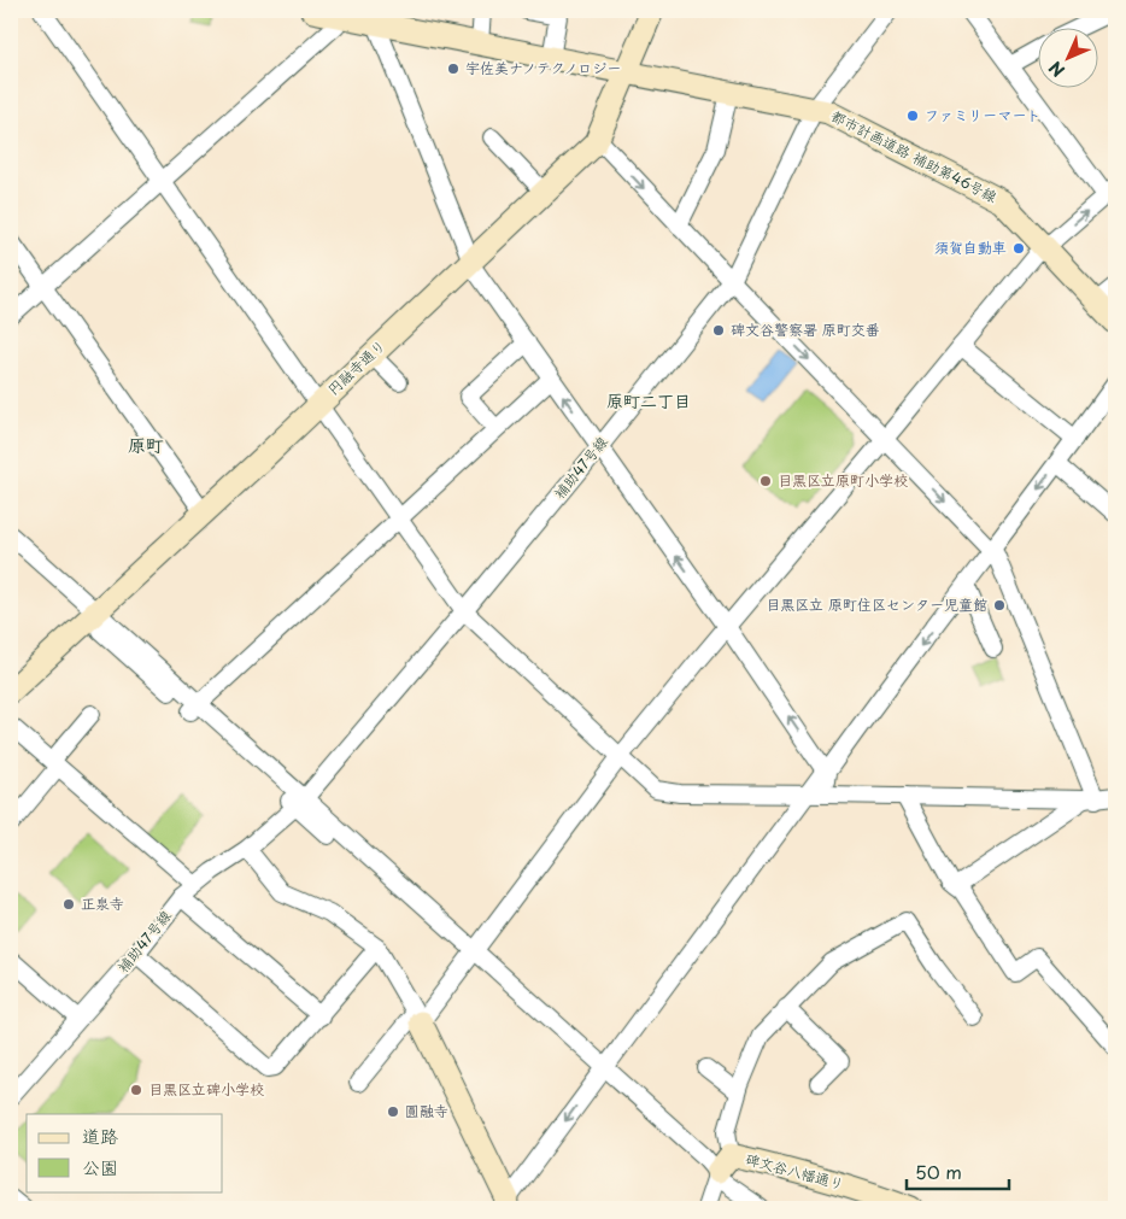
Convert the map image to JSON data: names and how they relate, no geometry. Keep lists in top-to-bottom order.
{
  "streets": {
    "street": [
      "都市計画道路 補助第46号線",
      "円融寺通り",
      "補助47号線",
      "碑文谷八幡通り"
    ]
  },
  "crossings": [
    ["都市計画道路 補助第46号線", "円融寺通り"],
    ["都市計画道路 補助第46号線", "補助47号線"]
  ],
  "districts": ["原町二丁目", "原町"],
  "places": [
    "宇佐美ナノテクノロジー",
    "ファミリーマート",
    "須賀自動車",
    "碑文谷警察署 原町交番",
    "目黒区立原町小学校",
    "目黒区立 原町住区センター児童館",
    "正泉寺",
    "目黒区立碑小学校",
    "圓融寺"
  ],
  "legend": ["道路", "公園"],
  "scale_bar": "50 m",
  "north": "bottom left"
}
